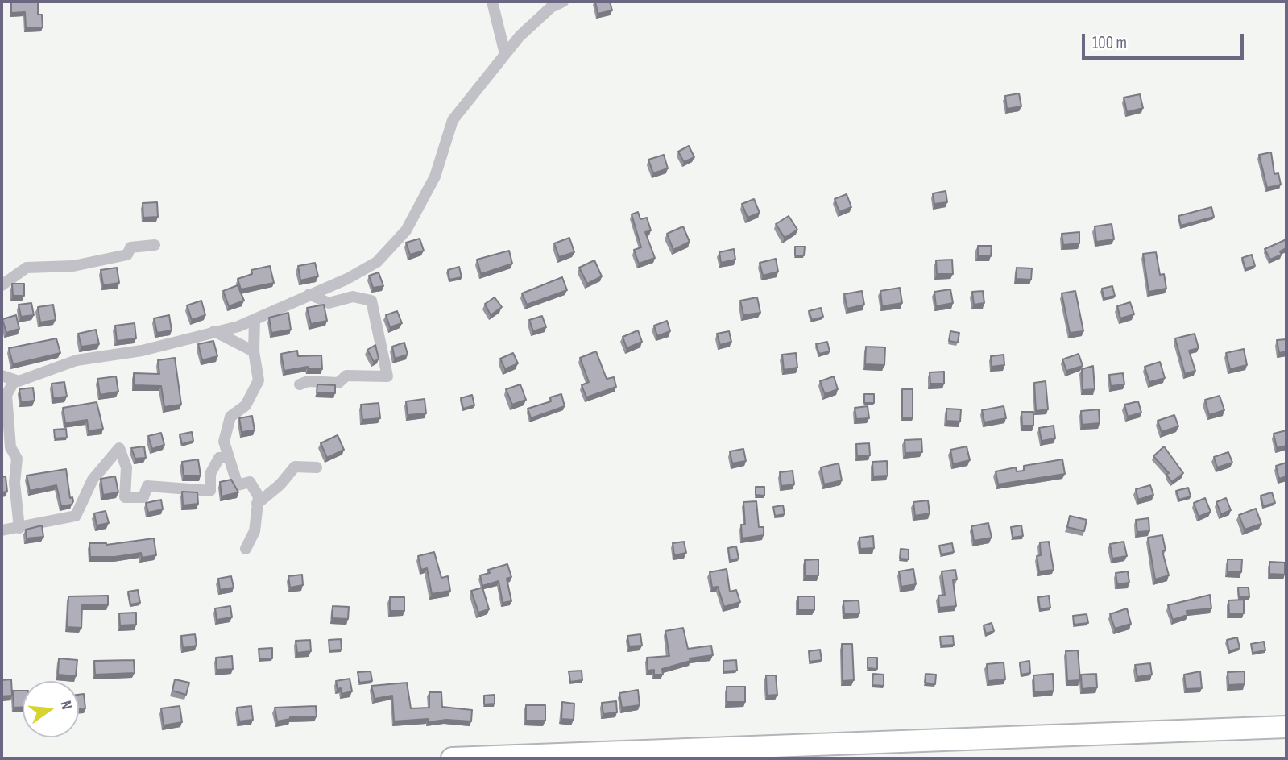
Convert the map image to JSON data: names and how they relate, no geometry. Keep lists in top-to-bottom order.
{
  "scale_bar": "100 m",
  "north": "right"
}
